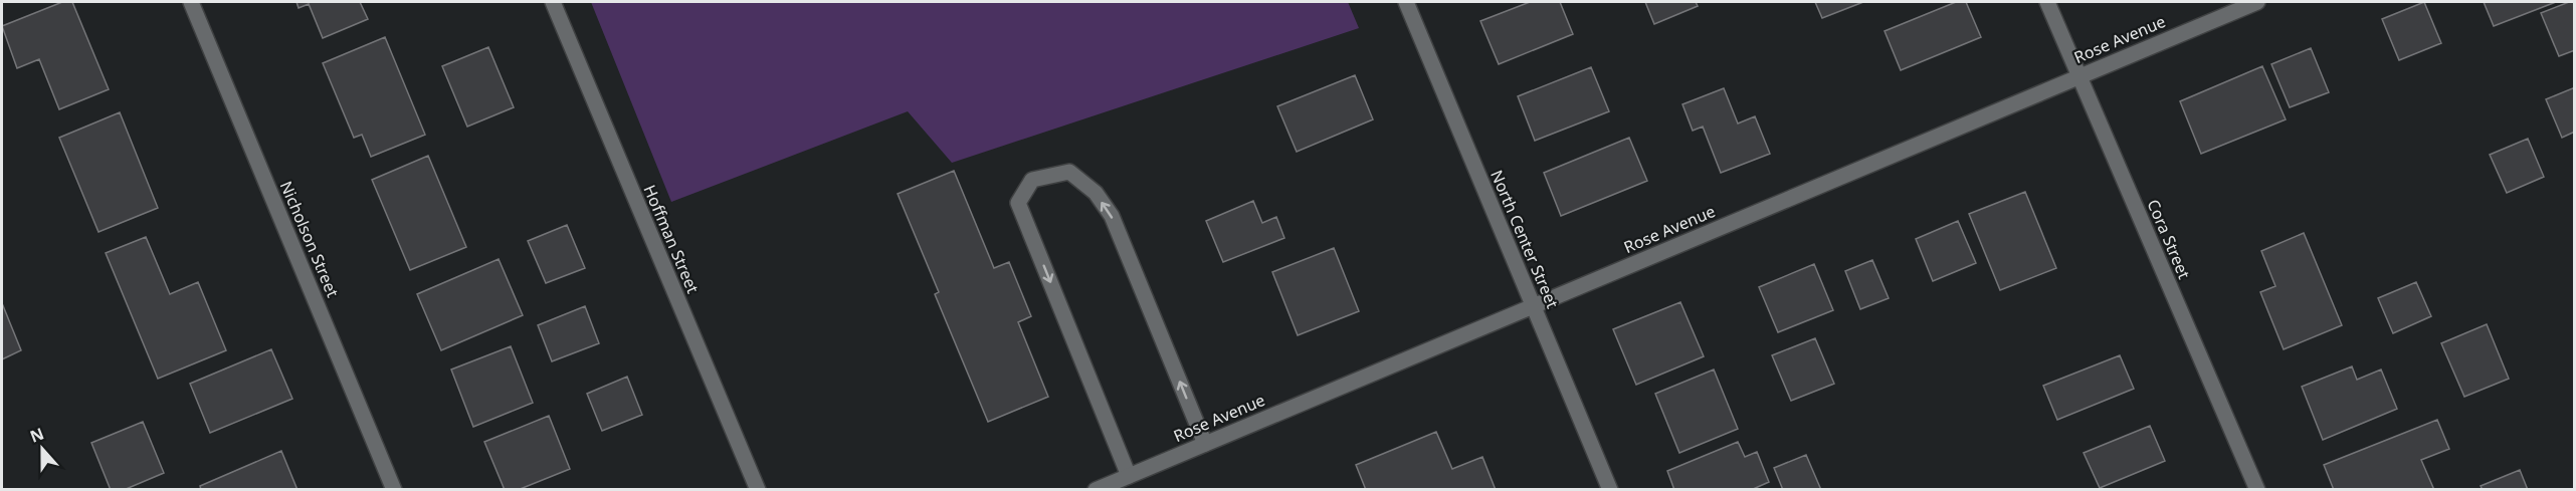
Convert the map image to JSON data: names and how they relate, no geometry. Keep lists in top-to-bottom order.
{
  "streets": {
    "street": [
      "Rose Avenue",
      "Nicholson Street",
      "Hoffman Street",
      "North Center Street",
      "Cora Street"
    ]
  },
  "crossings": [
    ["Rose Avenue", "North Center Street"],
    ["Rose Avenue", "Cora Street"]
  ],
  "north": "top"
}
